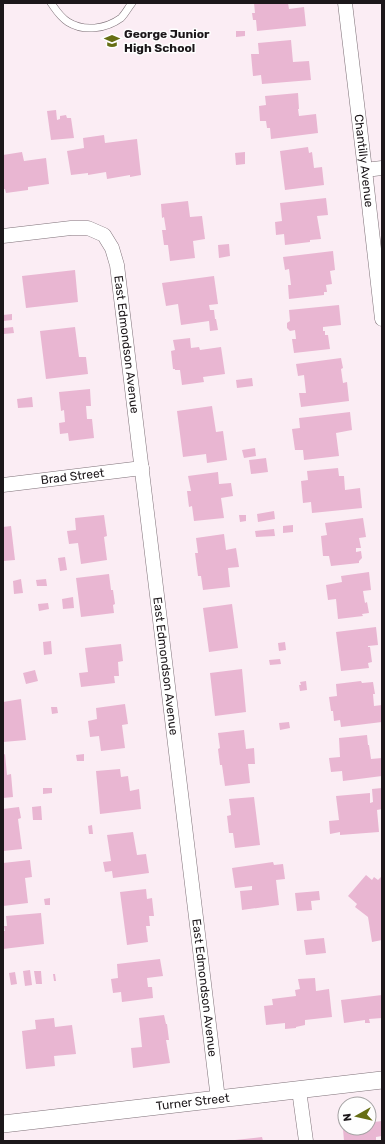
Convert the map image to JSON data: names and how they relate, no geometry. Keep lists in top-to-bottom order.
{
  "streets": {
    "street": [
      "Chantilly Avenue",
      "East Edmondson Avenue",
      "Brad Street",
      "Turner Street"
    ]
  },
  "crossings": [
    ["East Edmondson Avenue", "Brad Street"],
    ["East Edmondson Avenue", "Turner Street"]
  ],
  "places": {
    "school or university": ["George Junior High School"]
  },
  "north": "left"
}
